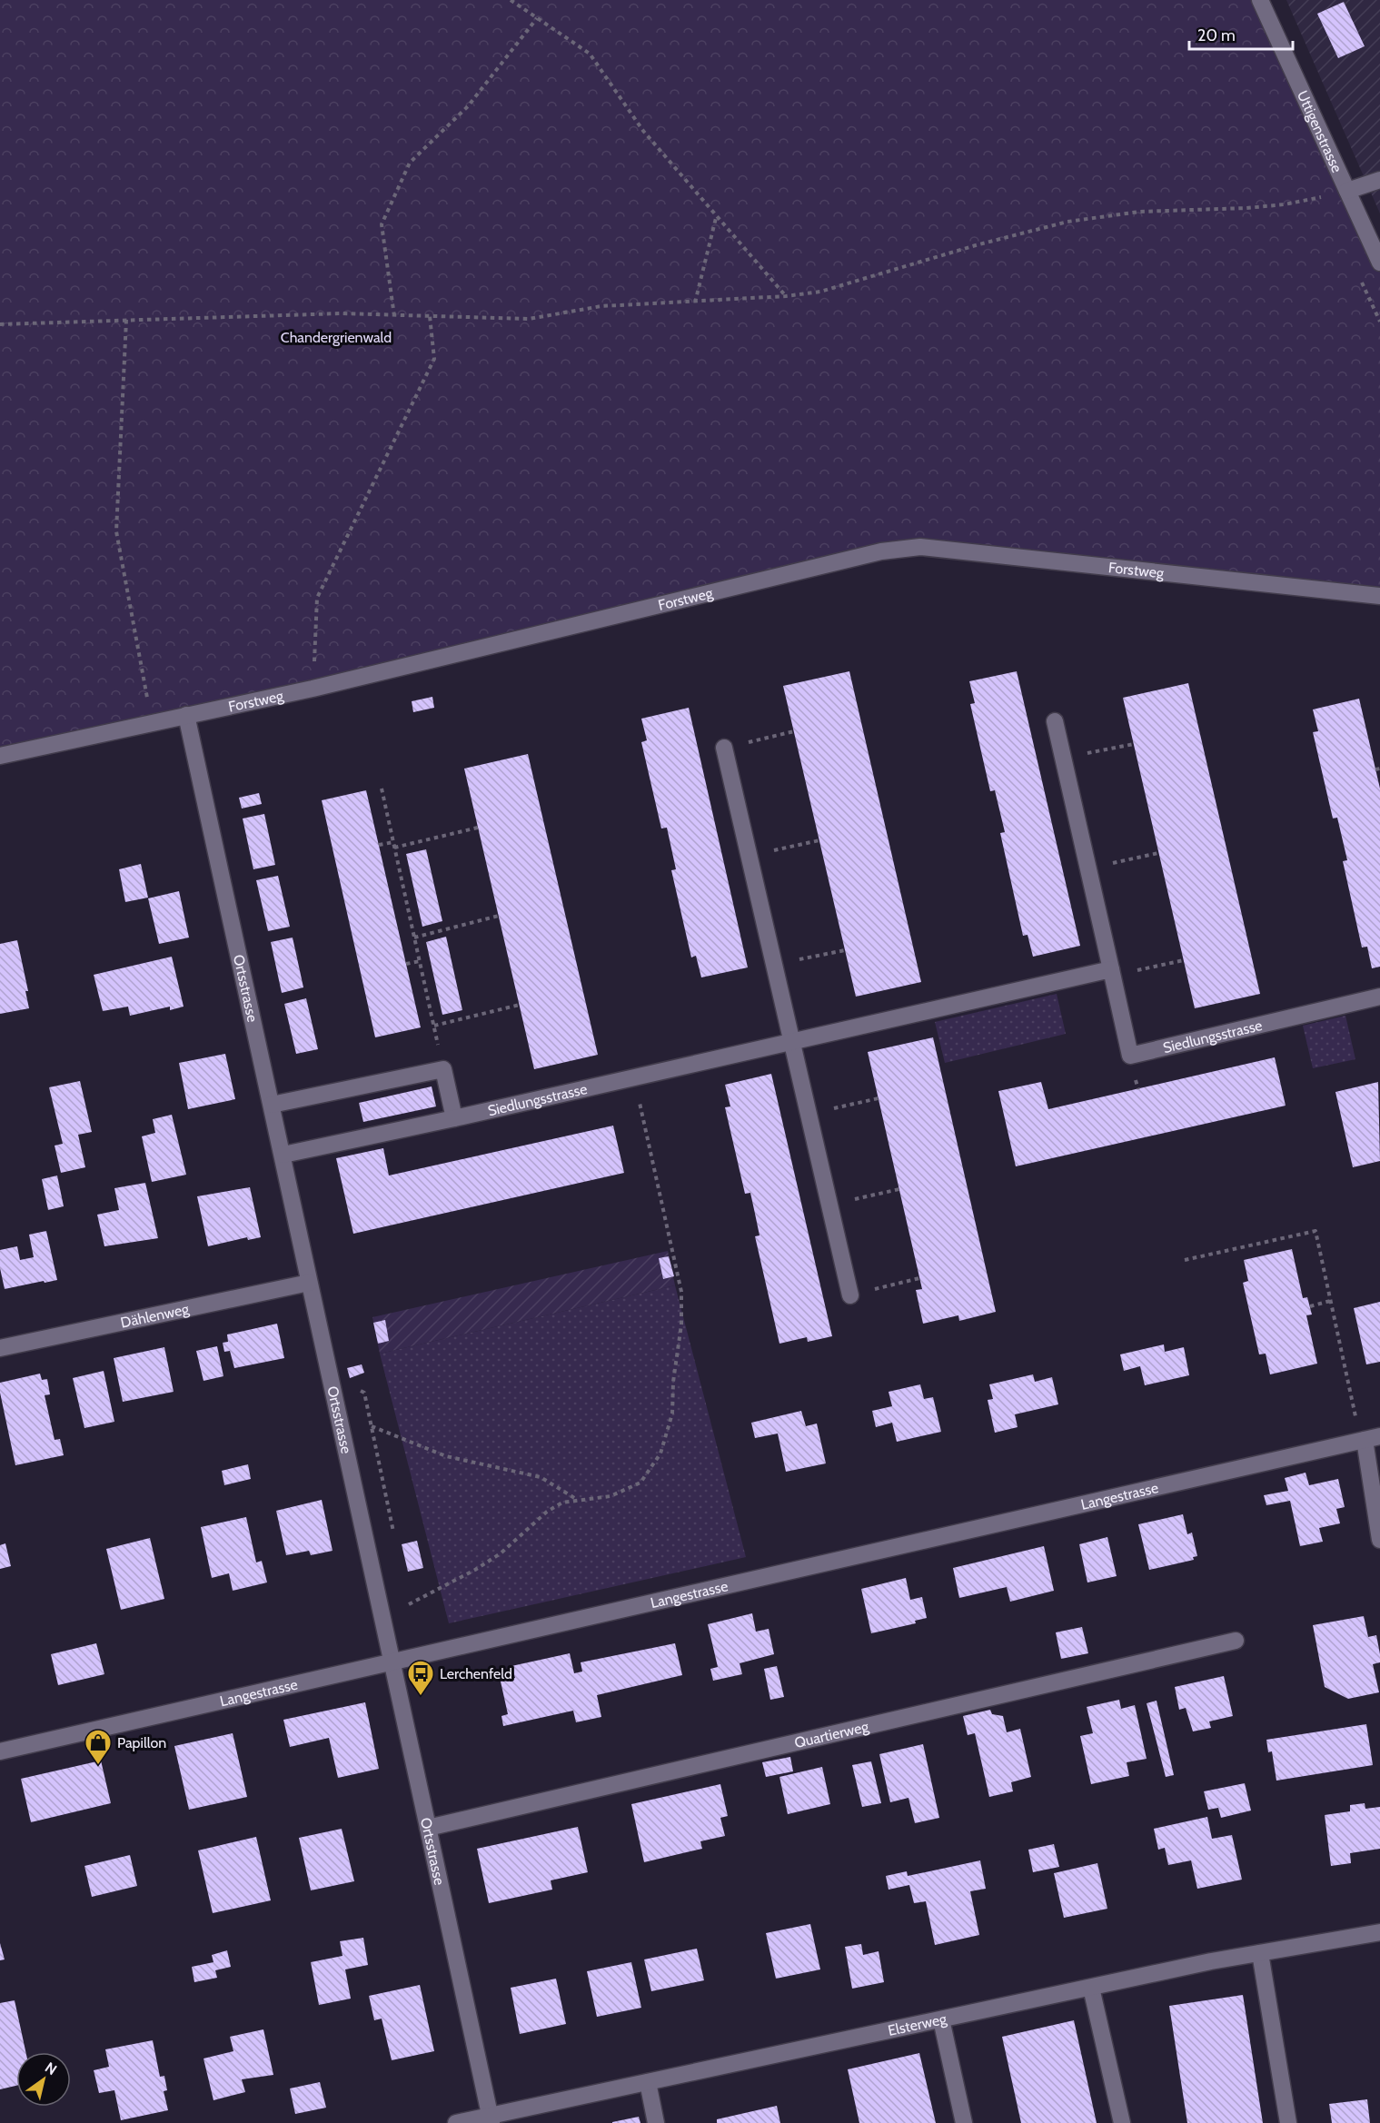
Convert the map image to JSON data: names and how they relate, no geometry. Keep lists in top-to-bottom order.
{
  "streets": {
    "street": [
      "Uttigenstrasse",
      "Forstweg",
      "Ortsstrasse",
      "Siedlungsstrasse",
      "Dählenweg",
      "Langestrasse",
      "Quartierweg",
      "Elsterweg"
    ]
  },
  "crossings": [
    ["Forstweg", "Ortsstrasse"],
    ["Ortsstrasse", "Siedlungsstrasse"],
    ["Ortsstrasse", "Dählenweg"],
    ["Ortsstrasse", "Langestrasse"],
    ["Ortsstrasse", "Quartierweg"],
    ["Ortsstrasse", "Elsterweg"]
  ],
  "parks": ["Chandergrienwald"],
  "places": {
    "bus stop": ["Lerchenfeld"],
    "shop": ["Papillon"]
  },
  "scale_bar": "20 m",
  "north": "top right"
}
